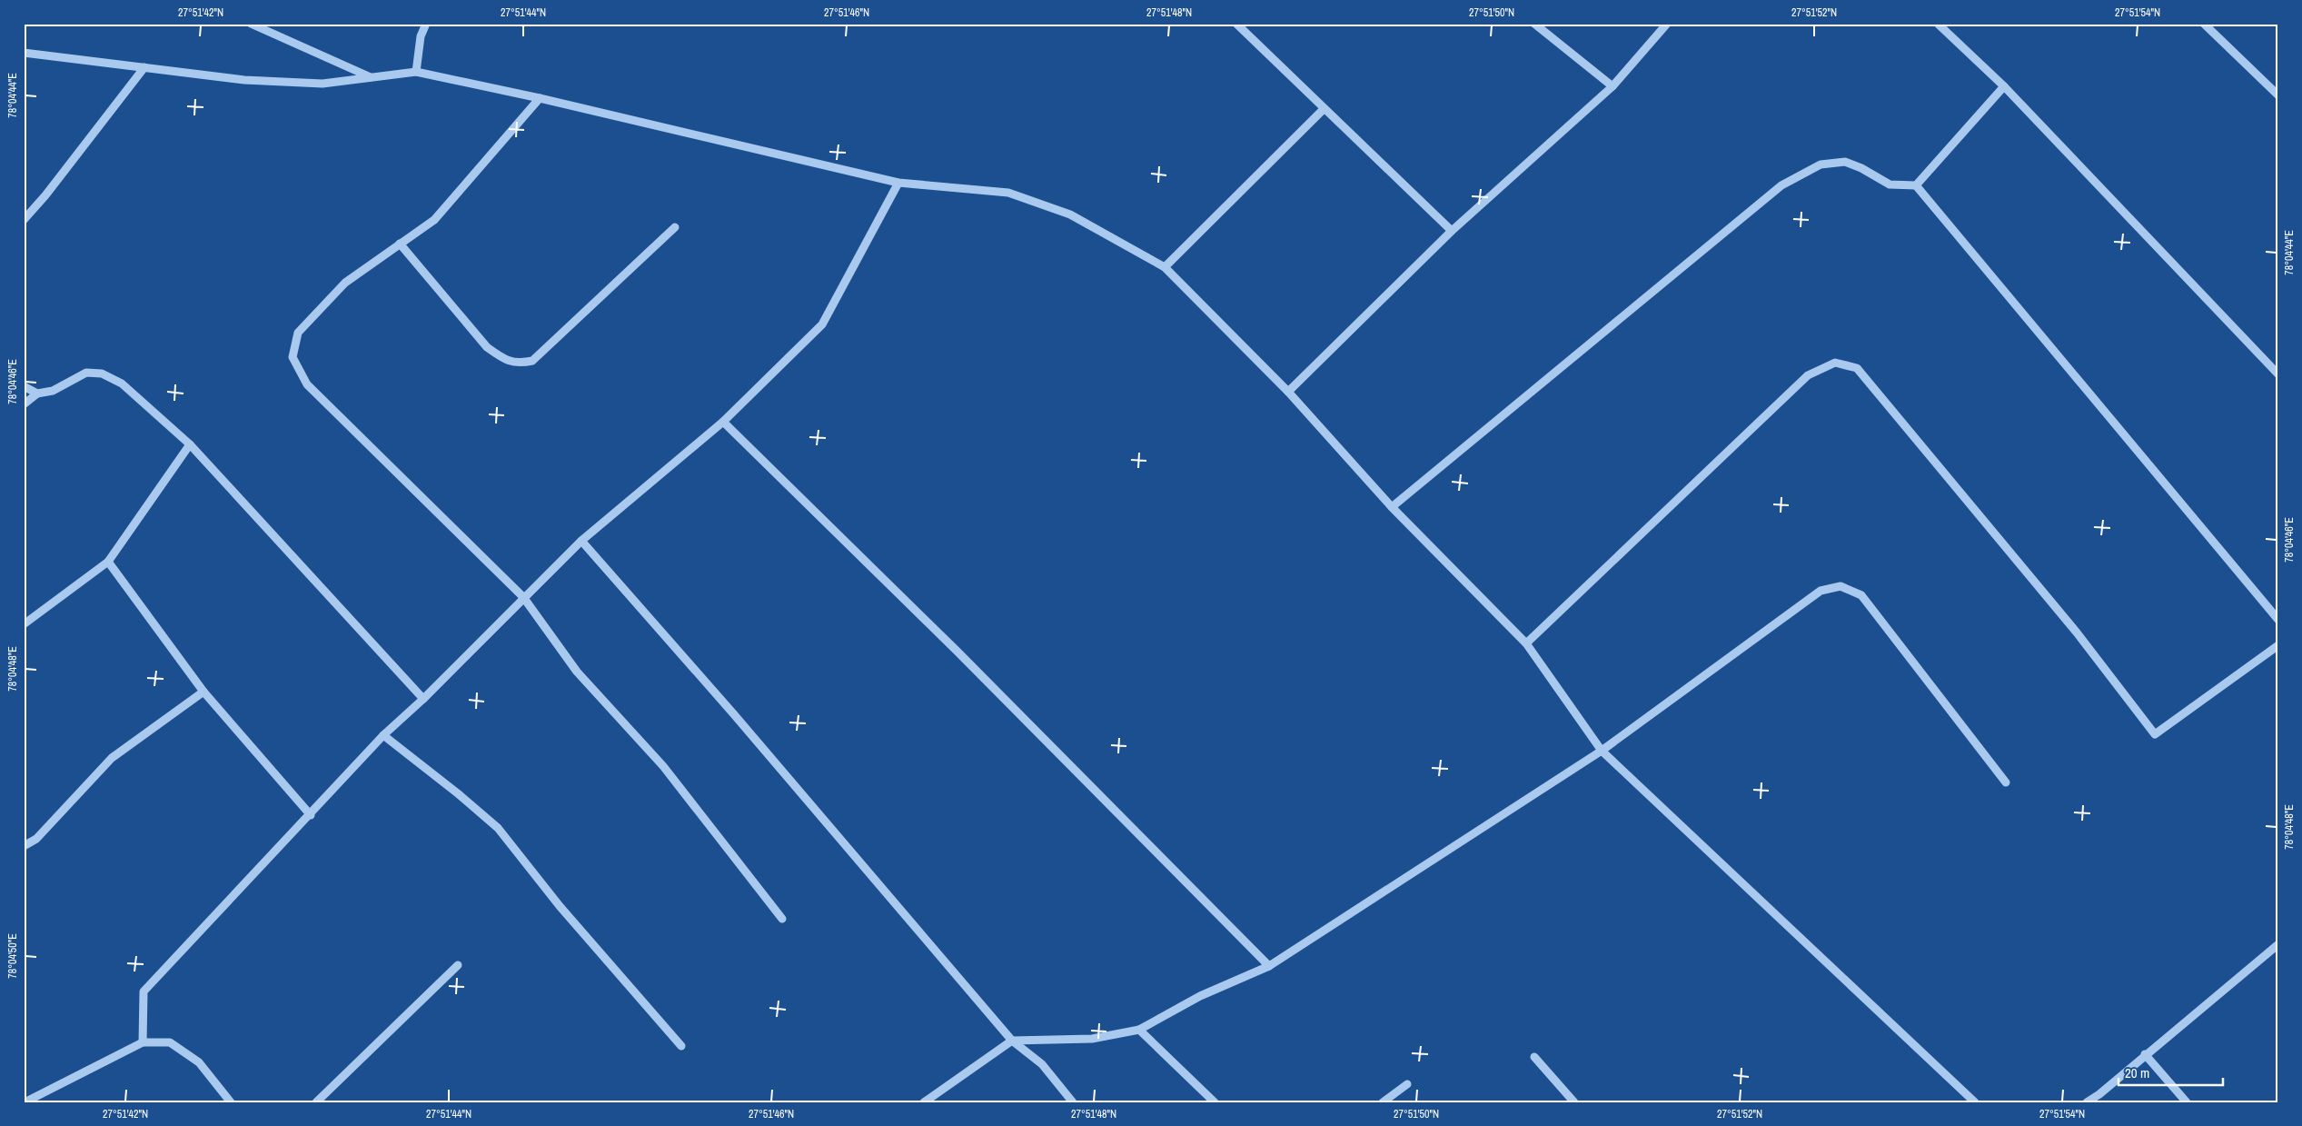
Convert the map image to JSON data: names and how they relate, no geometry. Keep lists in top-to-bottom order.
{
  "scale_bar": "20 m",
  "coordinates": [
    "27°51'42\"N",
    "27°51'44\"N",
    "27°51'46\"N",
    "27°51'48\"N",
    "27°51'50\"N",
    "27°51'52\"N",
    "27°51'54\"N",
    "78°04'44\"E",
    "78°04'46\"E",
    "78°04'48\"E",
    "78°04'50\"E"
  ]
}
